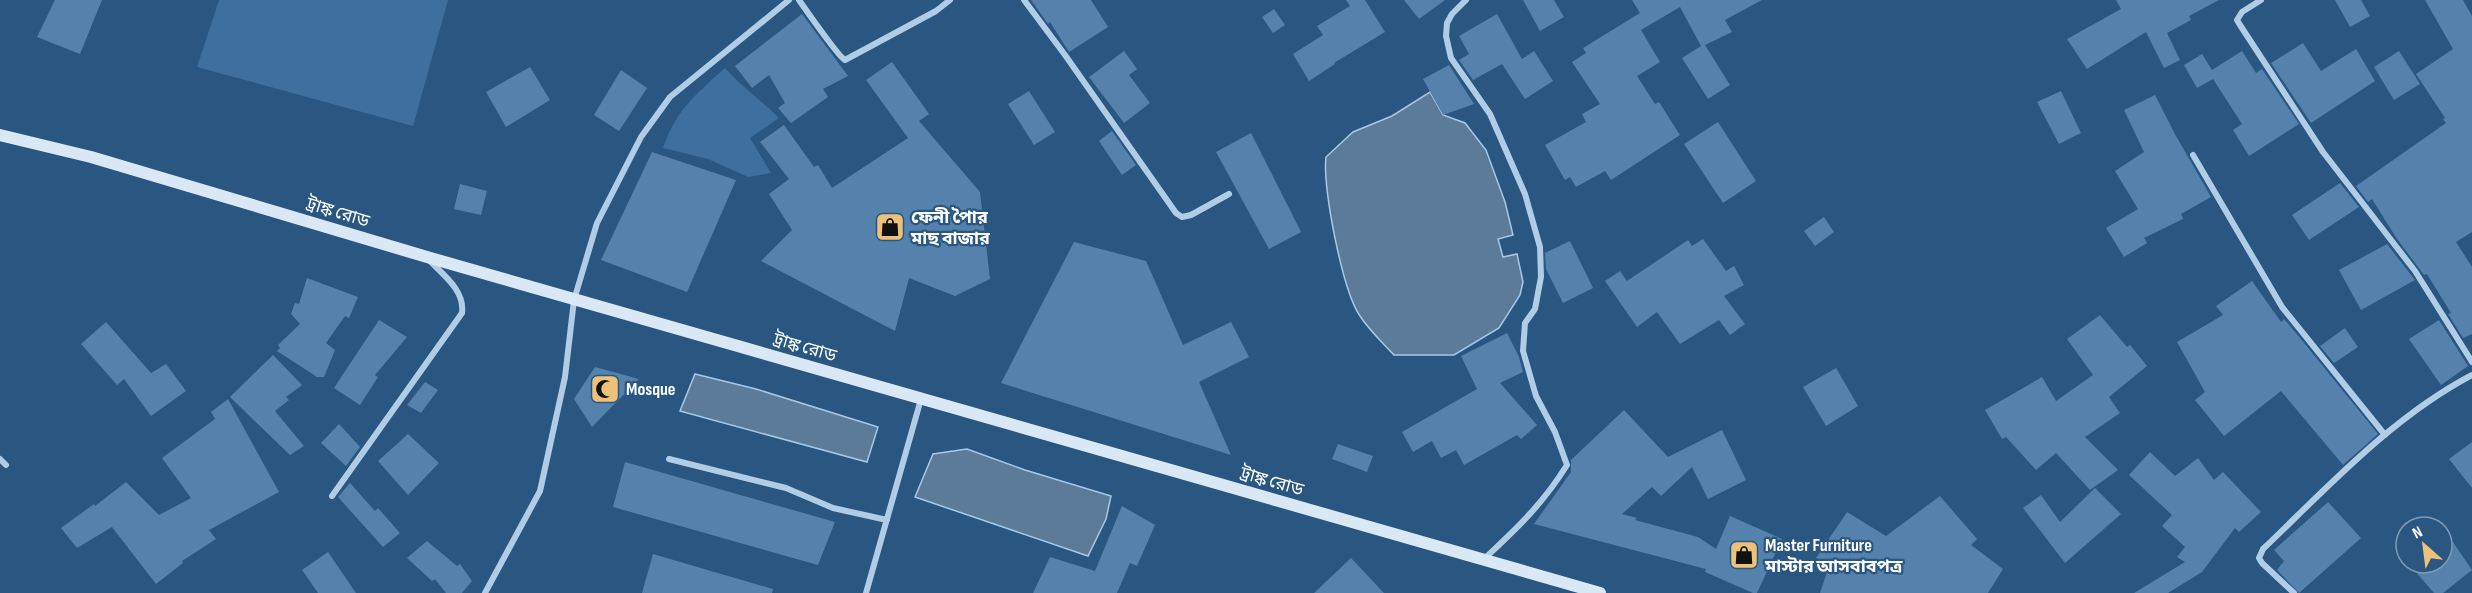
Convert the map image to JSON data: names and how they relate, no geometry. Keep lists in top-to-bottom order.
{
  "streets": {
    "main road": ["ট্রাঙ্ক রোড"]
  },
  "places": {
    "shop": ["ফেনী পৈার মাছ বাজার", "Master Furniture মাস্টার আসবাবপত্র"],
    "mosque": ["Mosque"]
  },
  "north": "top left"
}
